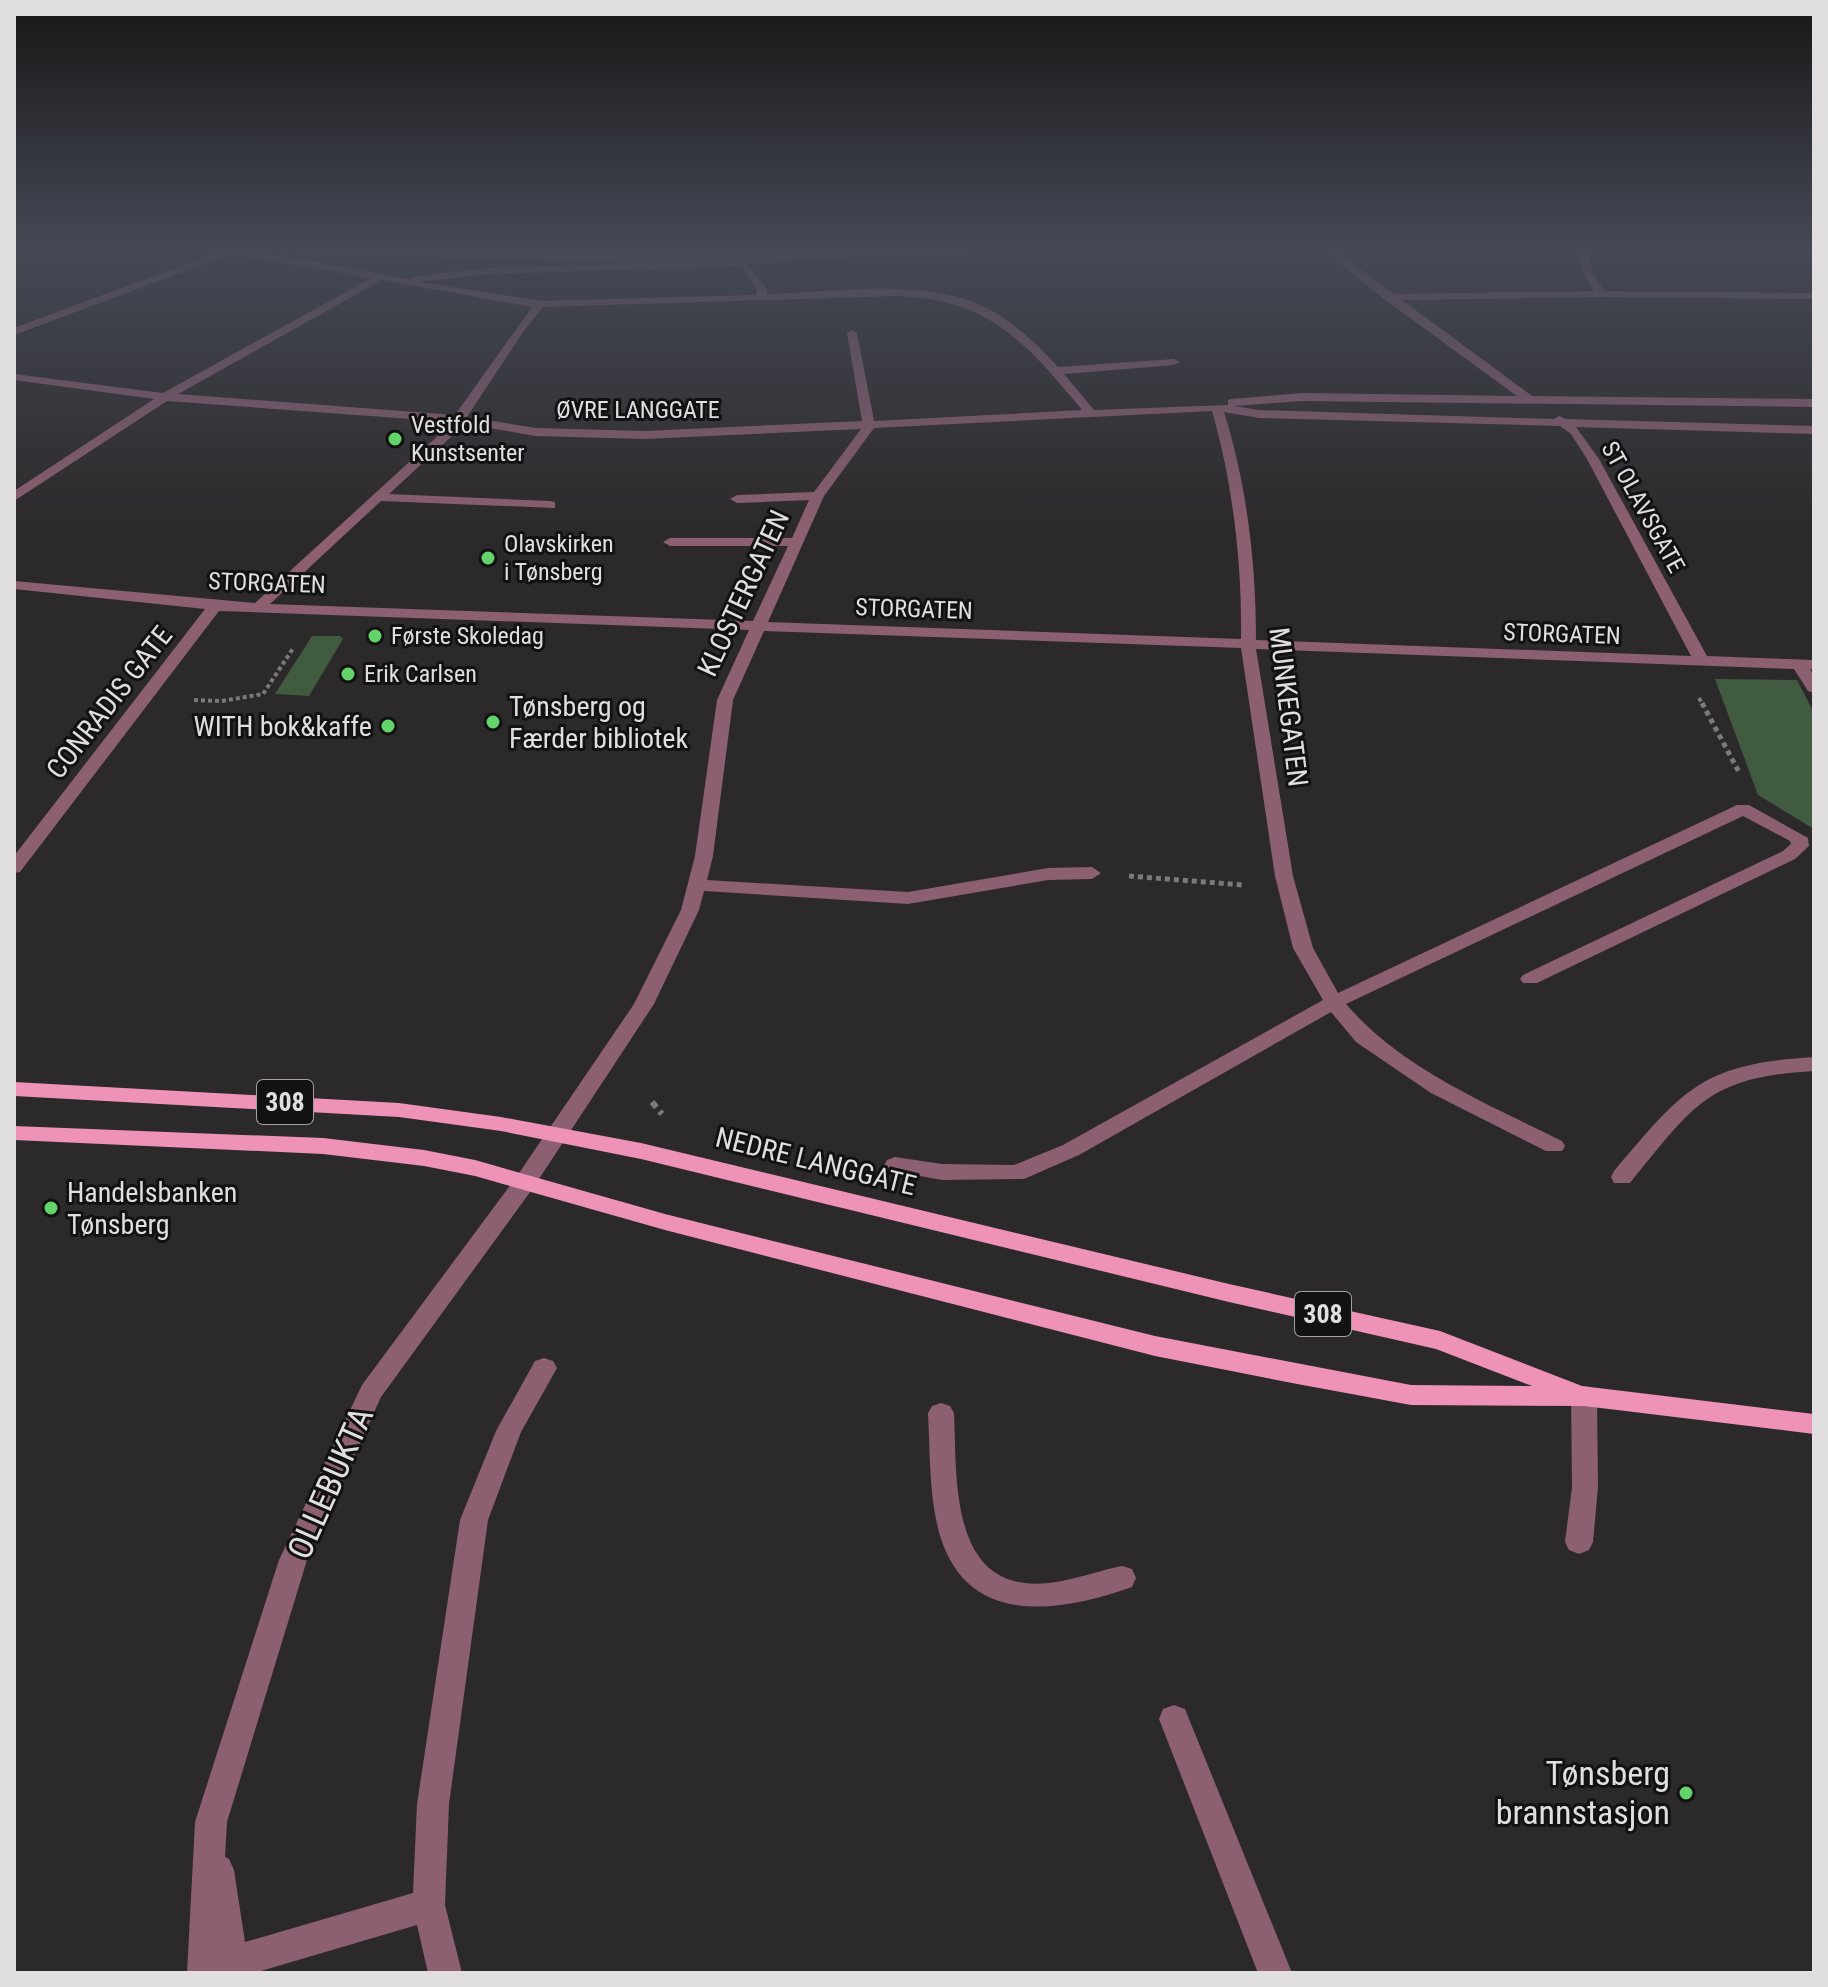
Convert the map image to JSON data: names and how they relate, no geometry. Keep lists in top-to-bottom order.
{
  "streets": {
    "main road": ["308", "NEDRE LANGGATE"],
    "street": [
      "ØVRE LANGGATE",
      "ST OLAVSGATE",
      "STORGATEN",
      "KLOSTERGATEN",
      "CONRADIS GATE",
      "MUNKEGATEN",
      "OLLEBUKTA"
    ]
  },
  "crossings": [
    ["ØVRE LANGGATE", "ST OLAVSGATE"],
    ["ØVRE LANGGATE", "KLOSTERGATEN"],
    ["ØVRE LANGGATE", "MUNKEGATEN"],
    ["ST OLAVSGATE", "STORGATEN"],
    ["STORGATEN", "KLOSTERGATEN"],
    ["STORGATEN", "CONRADIS GATE"],
    ["STORGATEN", "MUNKEGATEN"],
    ["KLOSTERGATEN", "NEDRE LANGGATE"],
    ["KLOSTERGATEN", "OLLEBUKTA"],
    ["NEDRE LANGGATE", "OLLEBUKTA"]
  ],
  "places": [
    "Vestfold Kunstsenter",
    "Olavskirken i Tønsberg",
    "Første Skoledag",
    "Erik Carlsen",
    "Tønsberg og Færder bibliotek",
    "WITH bok&kaffe",
    "Handelsbanken Tønsberg",
    "Tønsberg brannstasjon"
  ]
}
